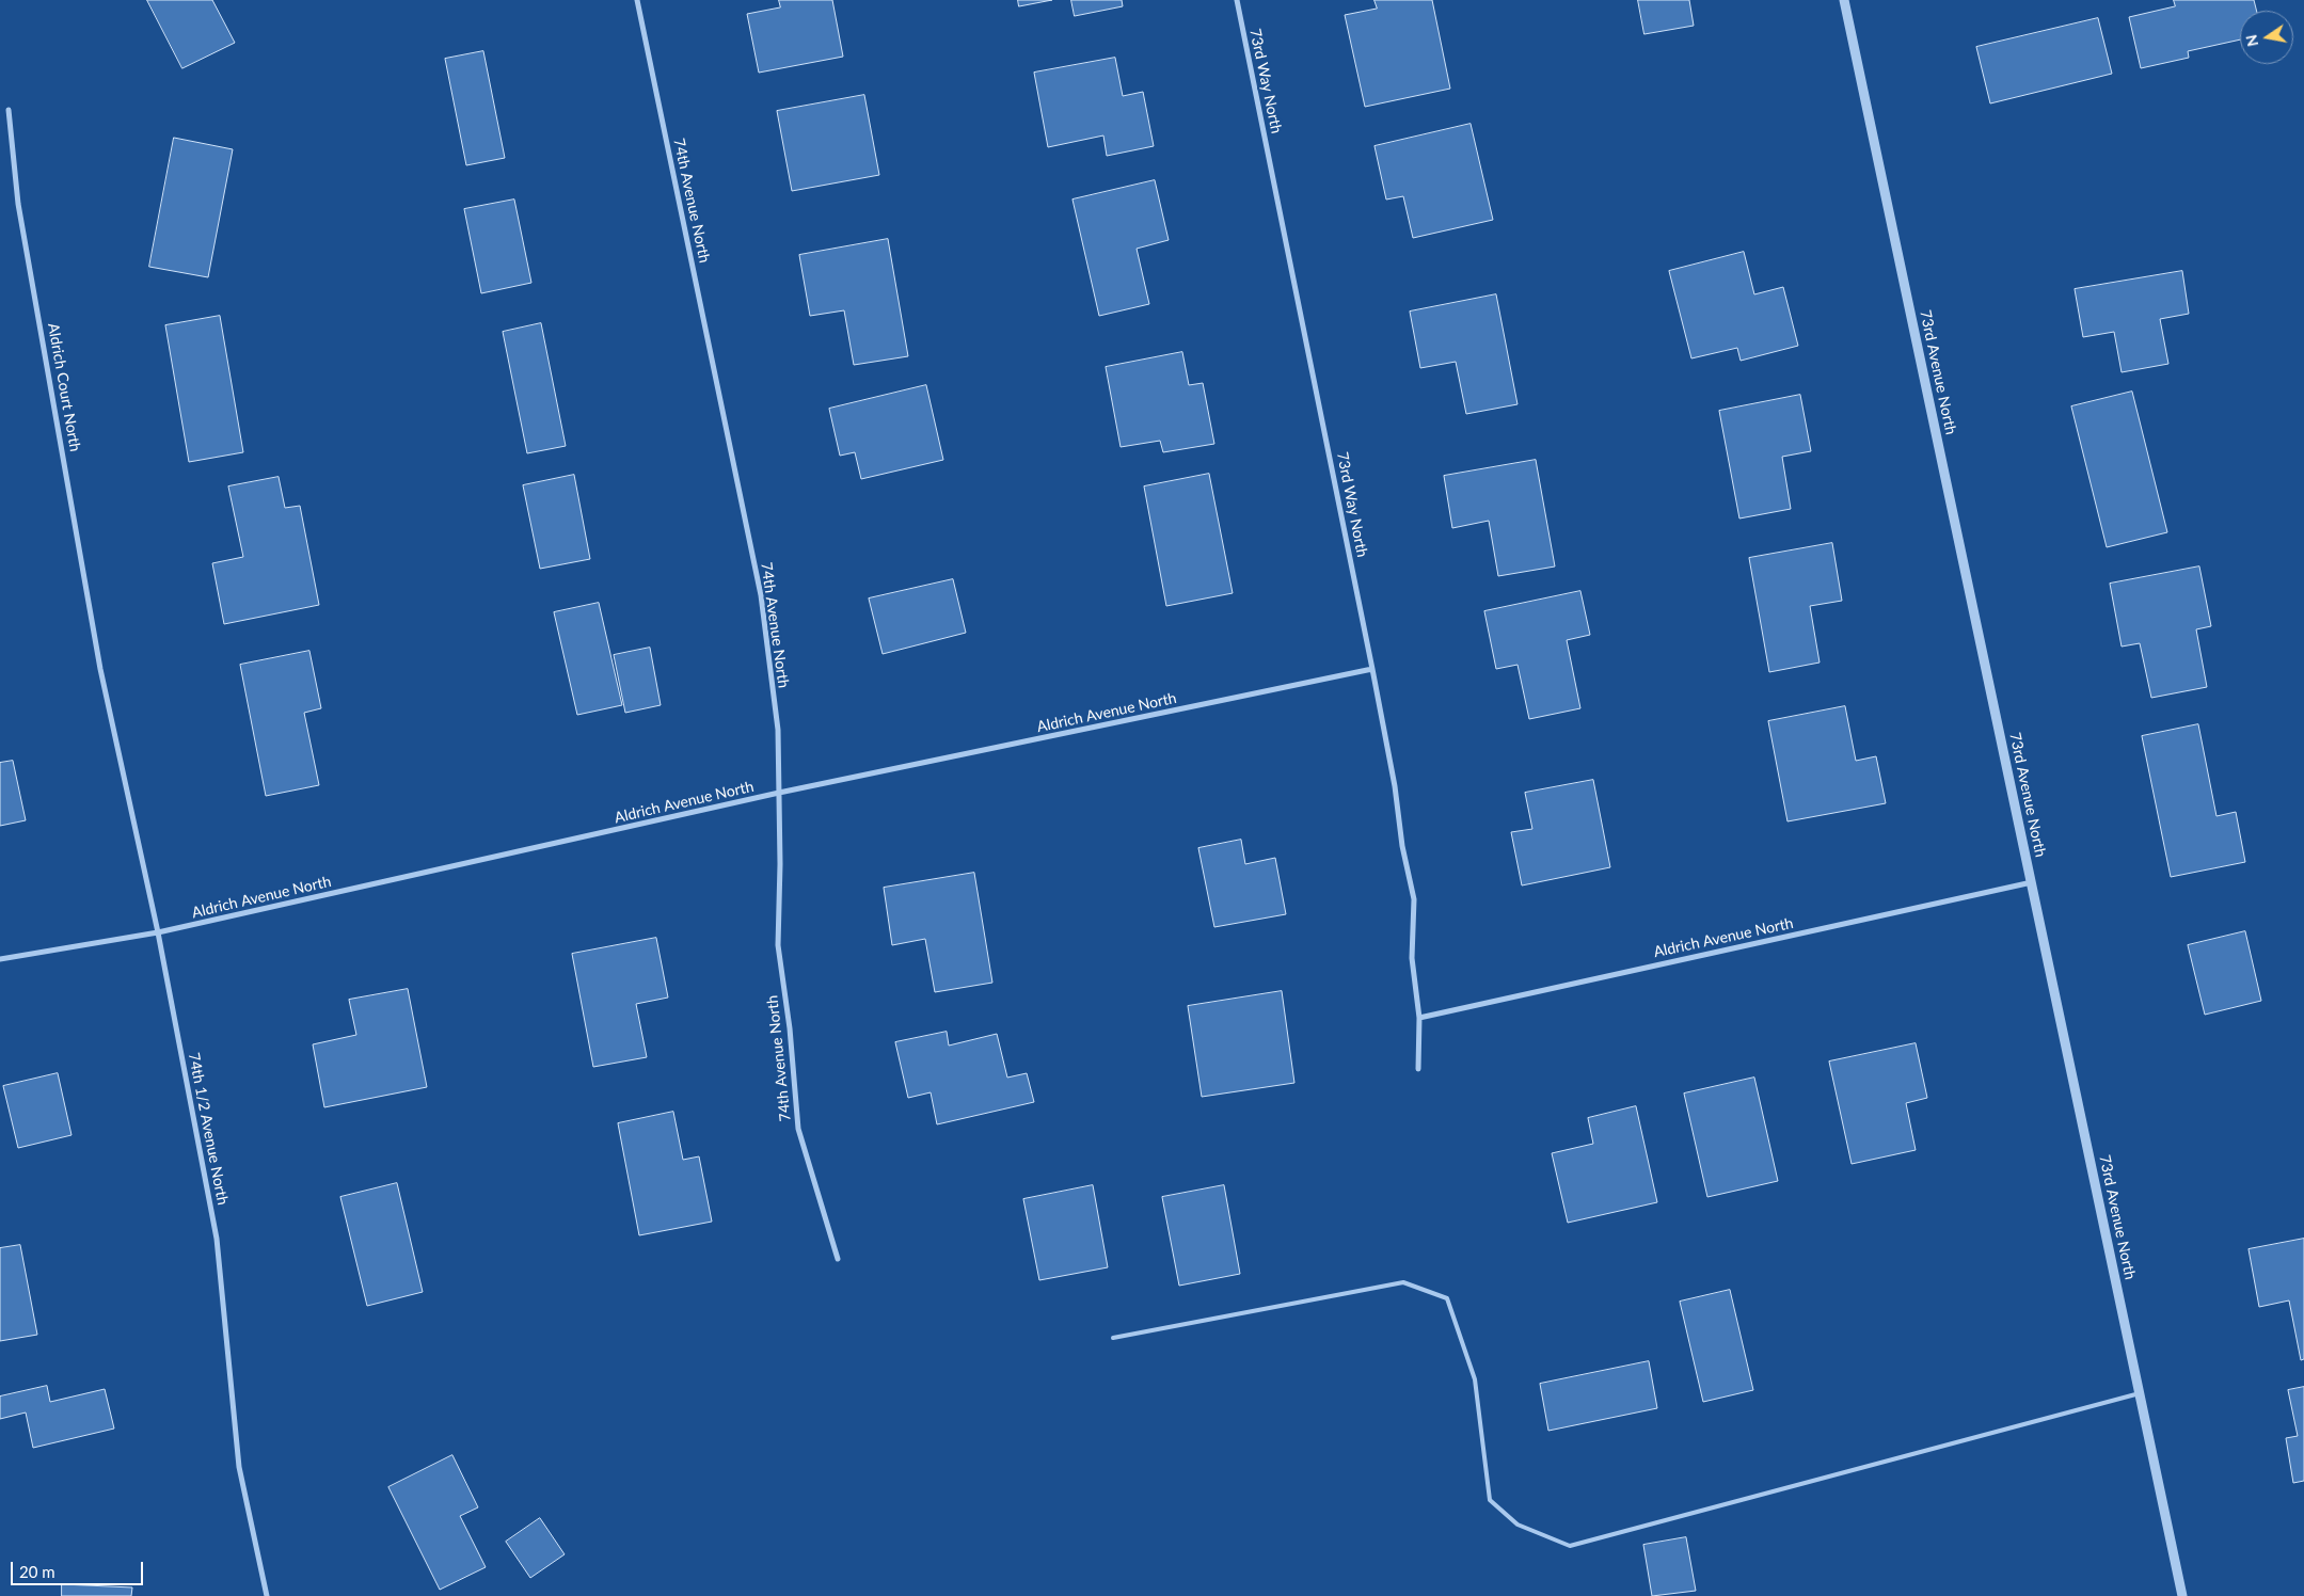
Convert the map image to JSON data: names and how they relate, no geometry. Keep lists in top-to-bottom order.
{
  "streets": {
    "street": [
      "73rd Way North",
      "74th Avenue North",
      "73rd Avenue North",
      "Aldrich Court North",
      "Aldrich Avenue North",
      "74th 1/2 Avenue North"
    ]
  },
  "crossings": [
    ["73rd Way North", "Aldrich Avenue North"],
    ["74th Avenue North", "Aldrich Avenue North"],
    ["73rd Avenue North", "Aldrich Avenue North"],
    ["Aldrich Court North", "74th 1/2 Avenue North"],
    ["Aldrich Avenue North", "74th 1/2 Avenue North"]
  ],
  "scale_bar": "20 m",
  "north": "left"
}
